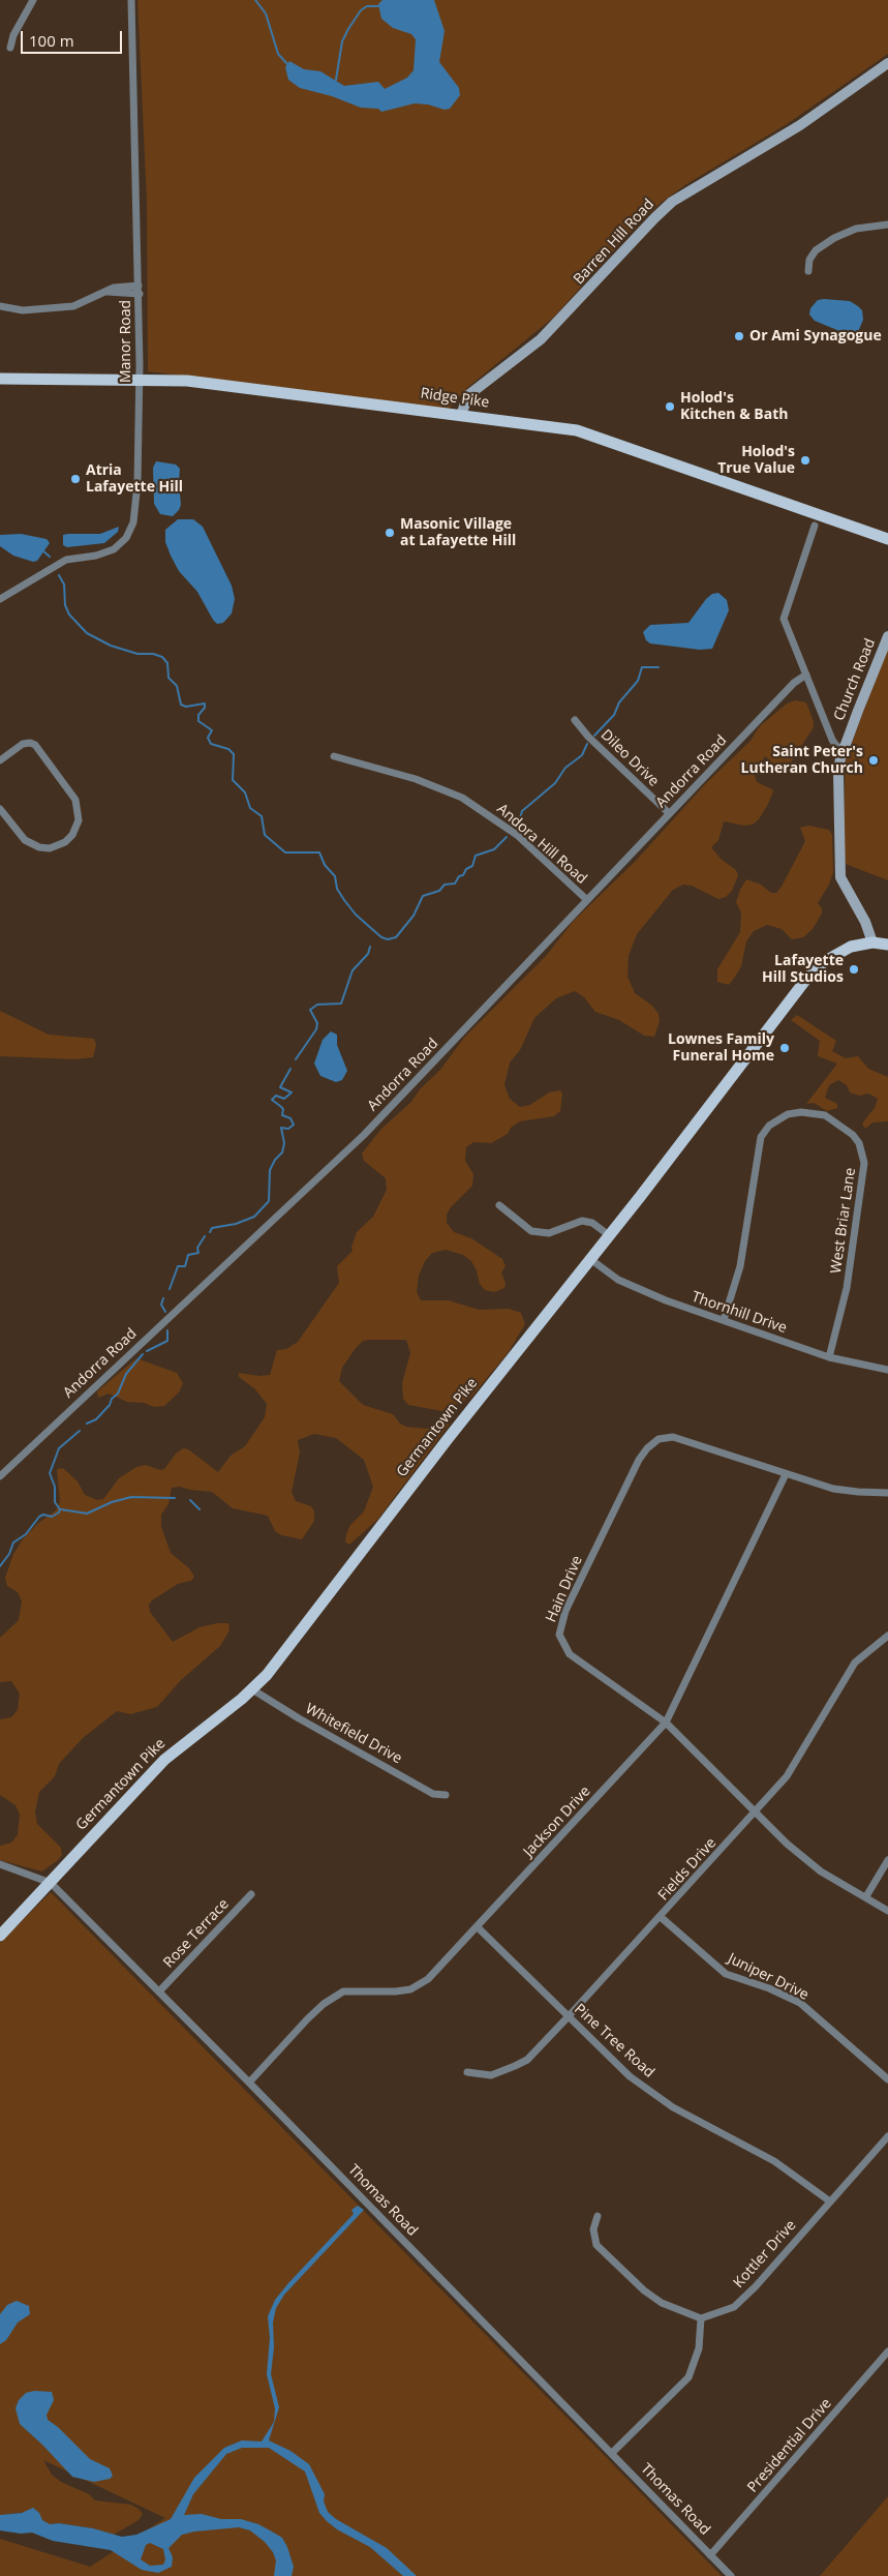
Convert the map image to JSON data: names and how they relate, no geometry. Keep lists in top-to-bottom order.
{
  "streets": {
    "main road": ["Ridge Pike", "Germantown Pike"],
    "street": [
      "Barren Hill Road",
      "Manor Road",
      "Church Road",
      "Dileo Drive",
      "Andorra Road",
      "Andora Hill Road",
      "West Briar Lane",
      "Thornhill Drive",
      "Hain Drive",
      "Whitefield Drive",
      "Jackson Drive",
      "Fields Drive",
      "Rose Terrace",
      "Juniper Drive",
      "Pine Tree Road",
      "Thomas Road",
      "Kottler Drive",
      "Presidential Drive"
    ]
  },
  "crossings": [
    ["Barren Hill Road", "Ridge Pike"],
    ["Manor Road", "Ridge Pike"],
    ["Church Road", "Germantown Pike"],
    ["Dileo Drive", "Andorra Road"],
    ["Andorra Road", "Andora Hill Road"],
    ["West Briar Lane", "Thornhill Drive"],
    ["Thornhill Drive", "Germantown Pike"],
    ["Germantown Pike", "Whitefield Drive"],
    ["Germantown Pike", "Thomas Road"],
    ["Hain Drive", "Jackson Drive"],
    ["Hain Drive", "Fields Drive"],
    ["Jackson Drive", "Pine Tree Road"],
    ["Jackson Drive", "Thomas Road"],
    ["Fields Drive", "Juniper Drive"],
    ["Fields Drive", "Pine Tree Road"],
    ["Rose Terrace", "Thomas Road"],
    ["Pine Tree Road", "Kottler Drive"],
    ["Thomas Road", "Presidential Drive"]
  ],
  "places": [
    "Or Ami Synagogue",
    "Holod's Kitchen & Bath",
    "Holod's True Value",
    "Atria Lafayette Hill",
    "Masonic Village at Lafayette Hill",
    "Saint Peter's Lutheran Church",
    "Lafayette Hill Studios",
    "Lownes Family Funeral Home"
  ],
  "scale_bar": "100 m"
}
